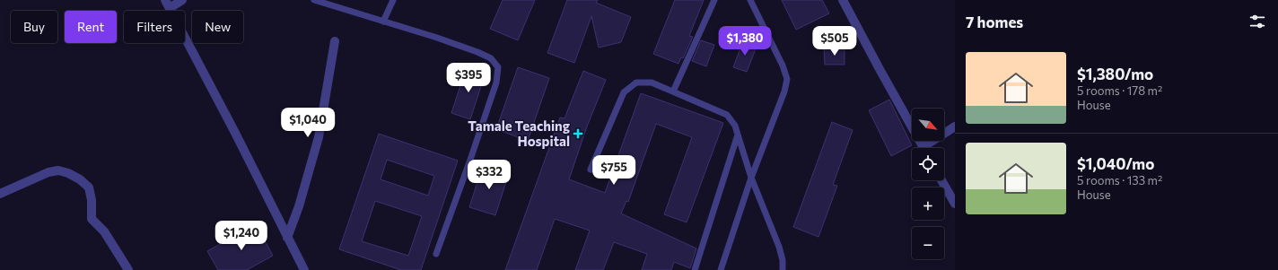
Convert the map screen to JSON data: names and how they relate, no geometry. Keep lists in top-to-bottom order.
{
  "places": {
    "health": ["Tamale Teaching Hospital"]
  },
  "north": "bottom right",
  "page": {
    "heading": "7 homes",
    "chip": [
      "Buy",
      "Rent",
      "Filters",
      "New"
    ],
    "price": [
      "$1,380",
      "$505",
      "$395",
      "$1,040",
      "$755",
      "$332",
      "$1,240"
    ],
    "list": [
      {
        "name": "$1,380/mo",
        "note": "5 rooms · 178 m² · House"
      },
      {
        "name": "$1,040/mo",
        "note": "5 rooms · 133 m² · House"
      }
    ],
    "map_buttons": ["+", "−"]
  }
}
